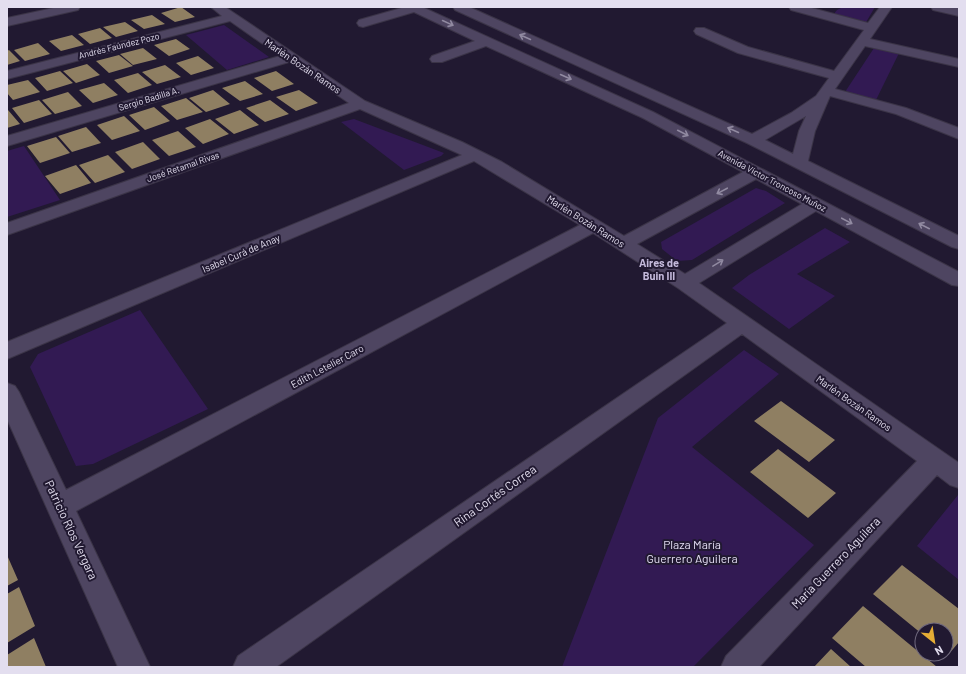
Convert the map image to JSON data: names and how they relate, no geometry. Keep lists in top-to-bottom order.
{
  "streets": {
    "street": [
      "Andrés Faúndez Pozo",
      "Marlén Bozán Ramos",
      "Sergio Badilla A.",
      "José Retamal Rivas",
      "Avenida Víctor Troncoso Muñoz",
      "Isabel Curá de Anay",
      "Edith Letelier Caro",
      "Rina Cortés Correa",
      "Patricio Ríos Vergara",
      "María Guerrero Aguilera"
    ]
  },
  "crossings": [
    ["Andrés Faúndez Pozo", "Marlén Bozán Ramos"],
    ["Marlén Bozán Ramos", "Sergio Badilla A."],
    ["Marlén Bozán Ramos", "José Retamal Rivas"],
    ["Marlén Bozán Ramos", "Isabel Curá de Anay"],
    ["Marlén Bozán Ramos", "Edith Letelier Caro"],
    ["Marlén Bozán Ramos", "Rina Cortés Correa"],
    ["Marlén Bozán Ramos", "María Guerrero Aguilera"],
    ["Edith Letelier Caro", "Patricio Ríos Vergara"]
  ],
  "districts": ["Aires de Buin III"],
  "parks": ["Plaza María Guerrero Aguilera"],
  "north": "bottom right"
}
